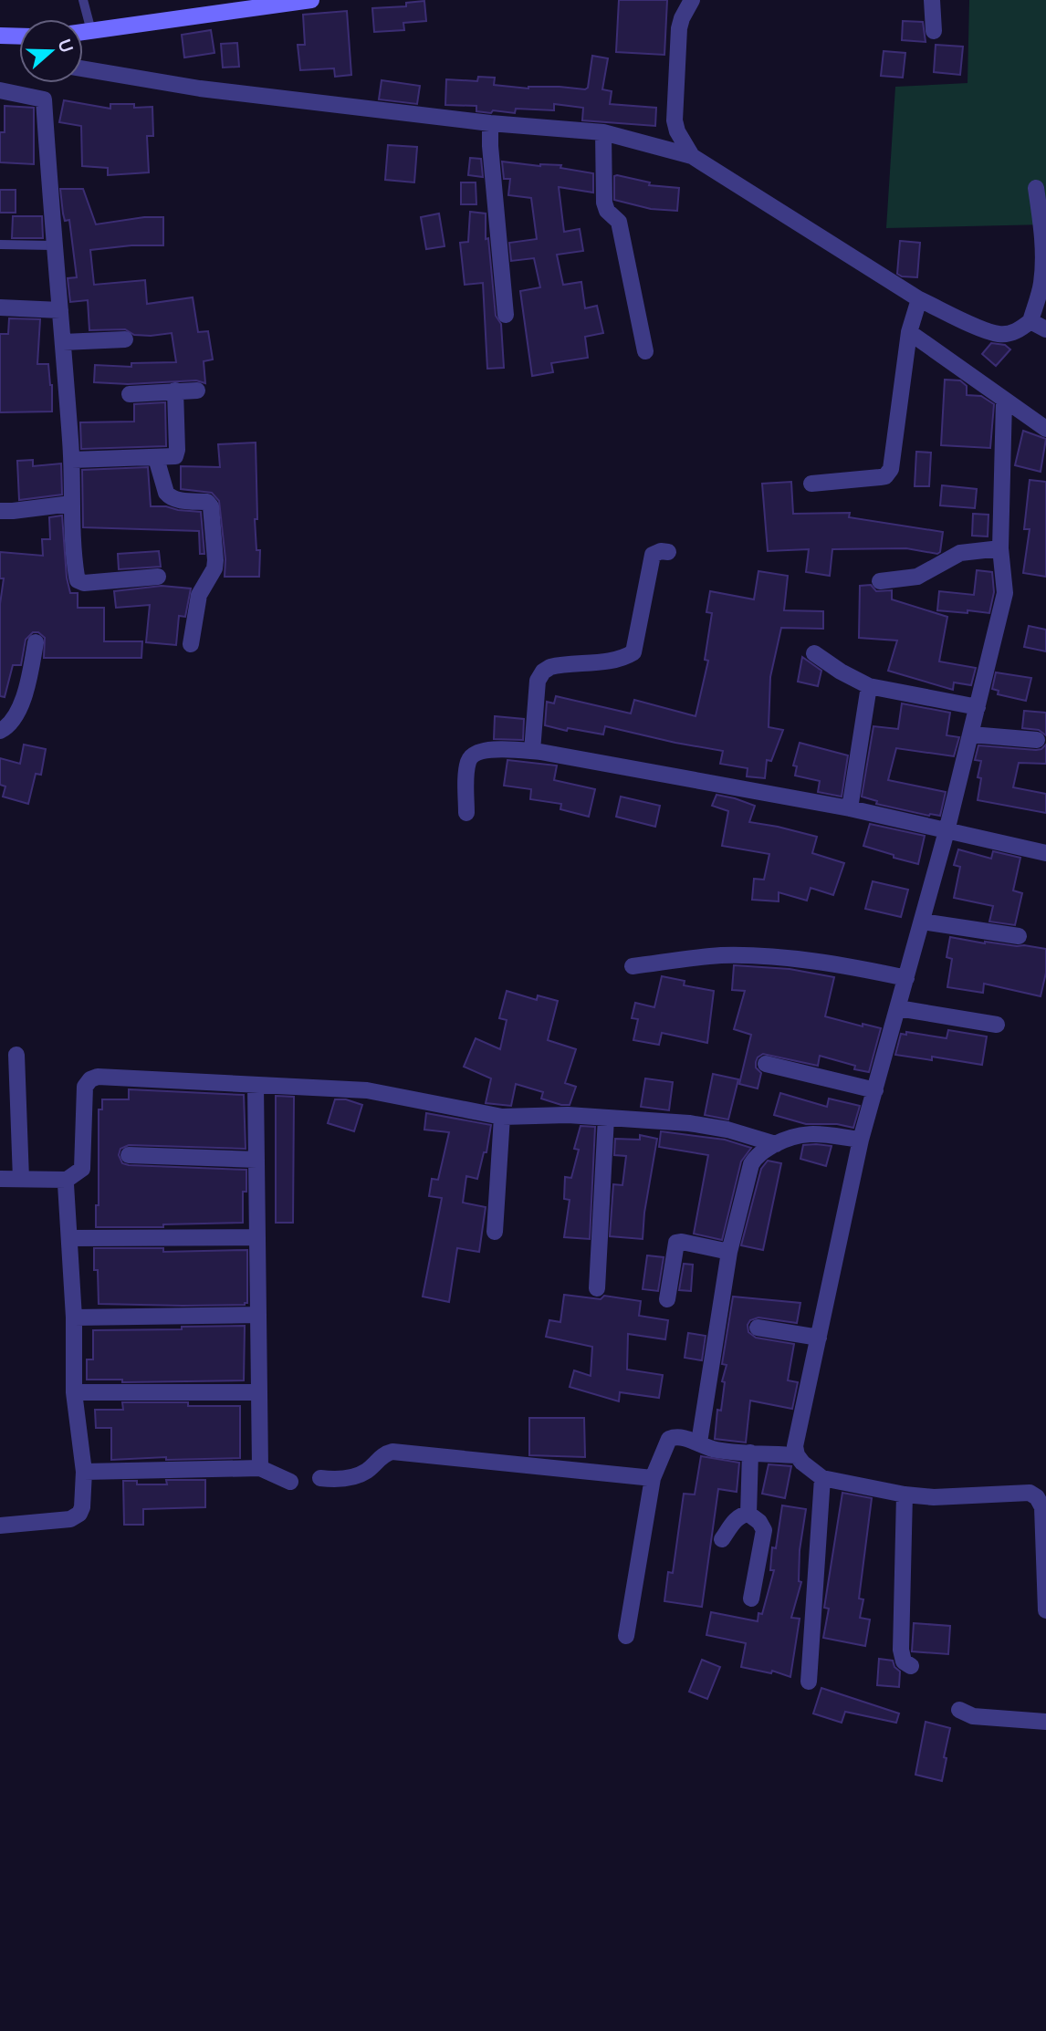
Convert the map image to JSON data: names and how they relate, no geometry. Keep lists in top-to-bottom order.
{
  "north": "right"
}
